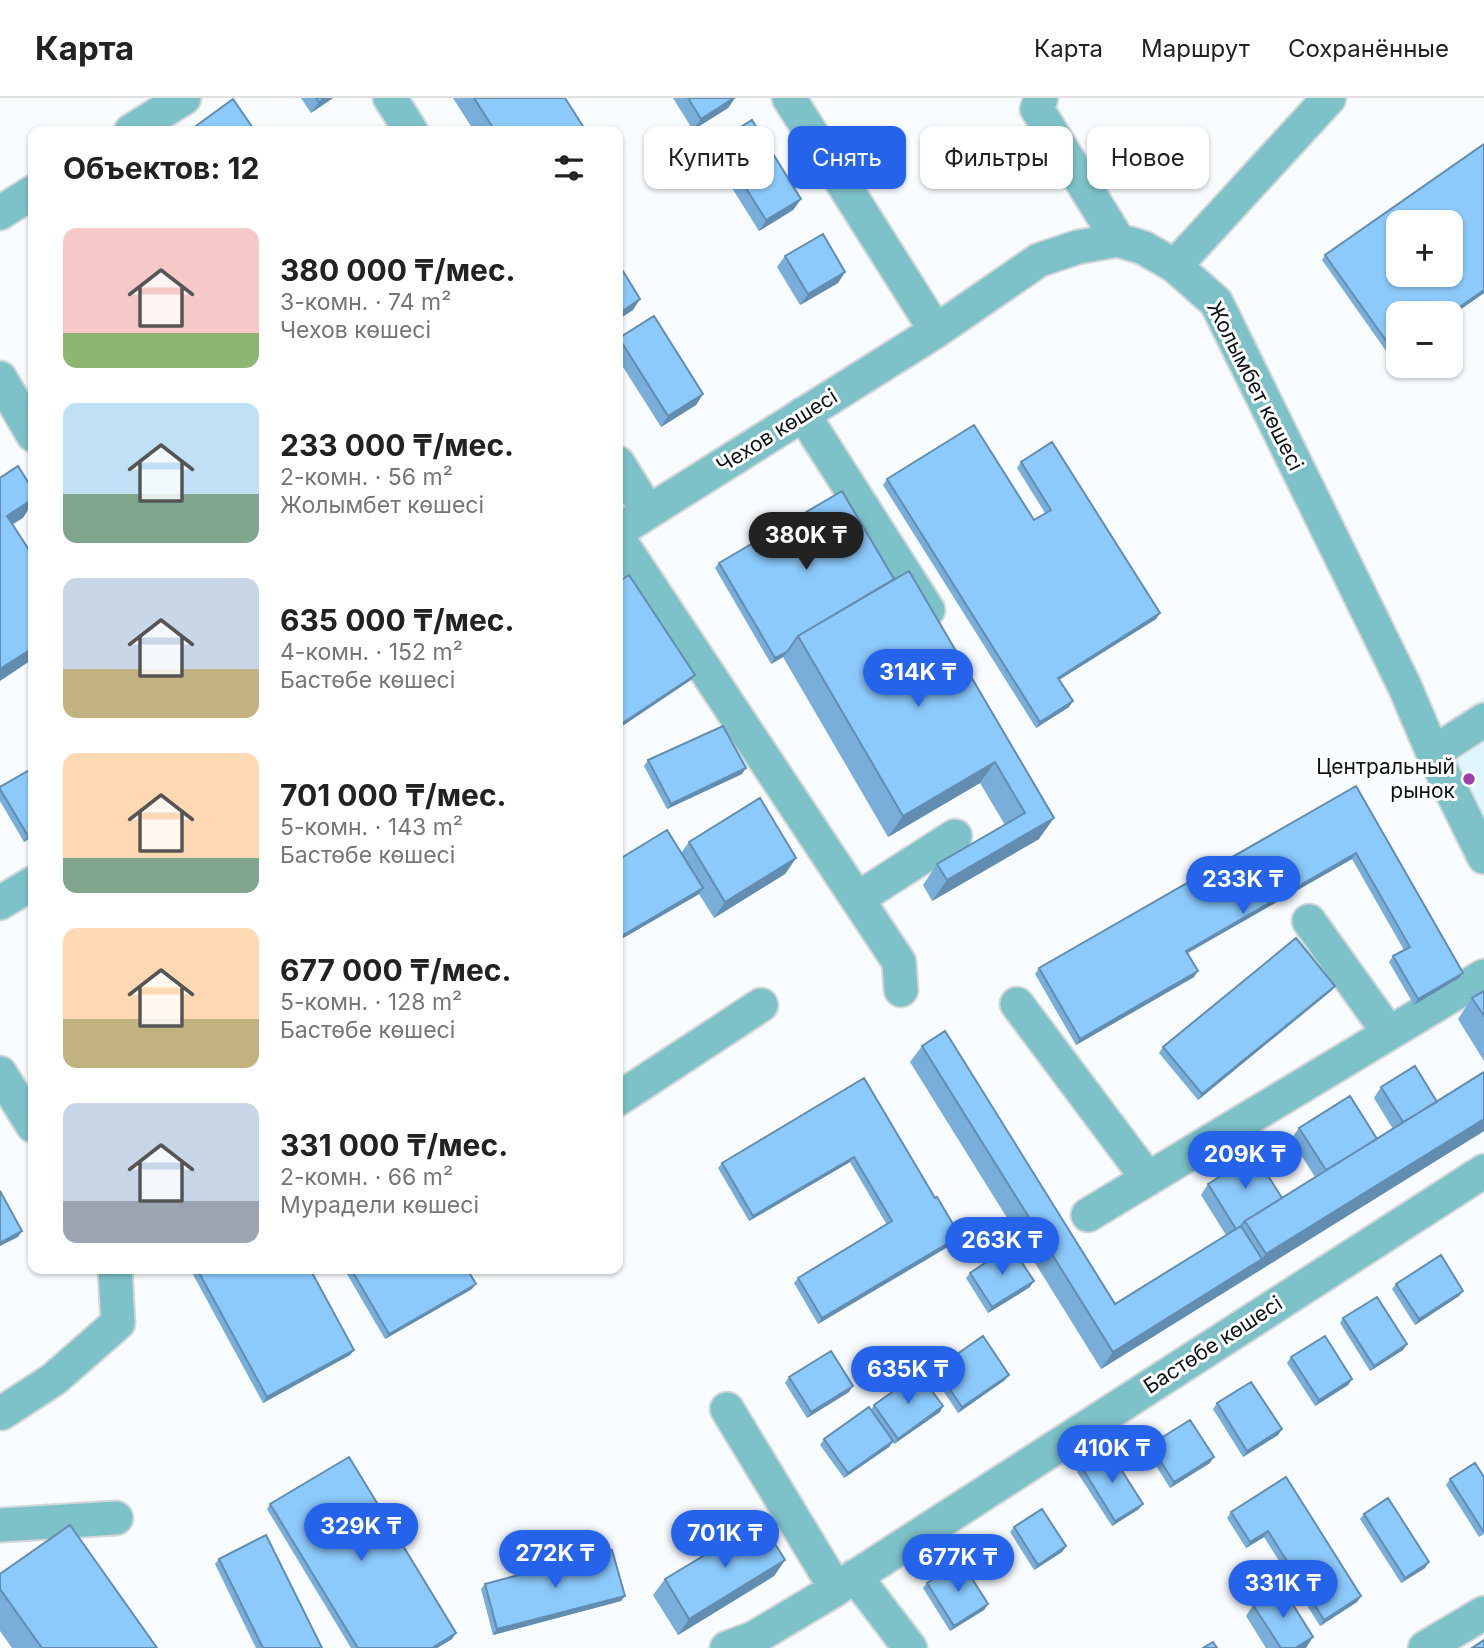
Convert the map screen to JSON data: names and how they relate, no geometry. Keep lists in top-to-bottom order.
{
  "streets": {
    "street": ["Жолымбет көшесі", "Чехов көшесі", "Бастөбе көшесі"]
  },
  "crossings": [
    ["Жолымбет көшесі", "Чехов көшесі"]
  ],
  "places": ["Центральный рынок"],
  "page": {
    "header": "Карта",
    "nav": ["Карта", "Маршрут", "Сохранённые"],
    "chip": [
      "Купить",
      "Снять",
      "Фильтры",
      "Новое"
    ],
    "heading": "Объектов: 12",
    "map_buttons": ["+", "−"],
    "list": [
      {
        "name": "380 000 ₸/мес.",
        "note": "3-комн. · 74 m² · Чехов көшесі"
      },
      {
        "name": "233 000 ₸/мес.",
        "note": "2-комн. · 56 m² · Жолымбет көшесі"
      },
      {
        "name": "635 000 ₸/мес.",
        "note": "4-комн. · 152 m² · Бастөбе көшесі"
      },
      {
        "name": "701 000 ₸/мес.",
        "note": "5-комн. · 143 m² · Бастөбе көшесі"
      },
      {
        "name": "677 000 ₸/мес.",
        "note": "5-комн. · 128 m² · Бастөбе көшесі"
      },
      {
        "name": "331 000 ₸/мес.",
        "note": "2-комн. · 66 m² · Мурадели көшесі"
      }
    ],
    "price": [
      "380K ₸",
      "314K ₸",
      "233K ₸",
      "209K ₸",
      "263K ₸",
      "635K ₸",
      "410K ₸",
      "329K ₸",
      "701K ₸",
      "272K ₸",
      "677K ₸",
      "331K ₸"
    ]
  }
}
